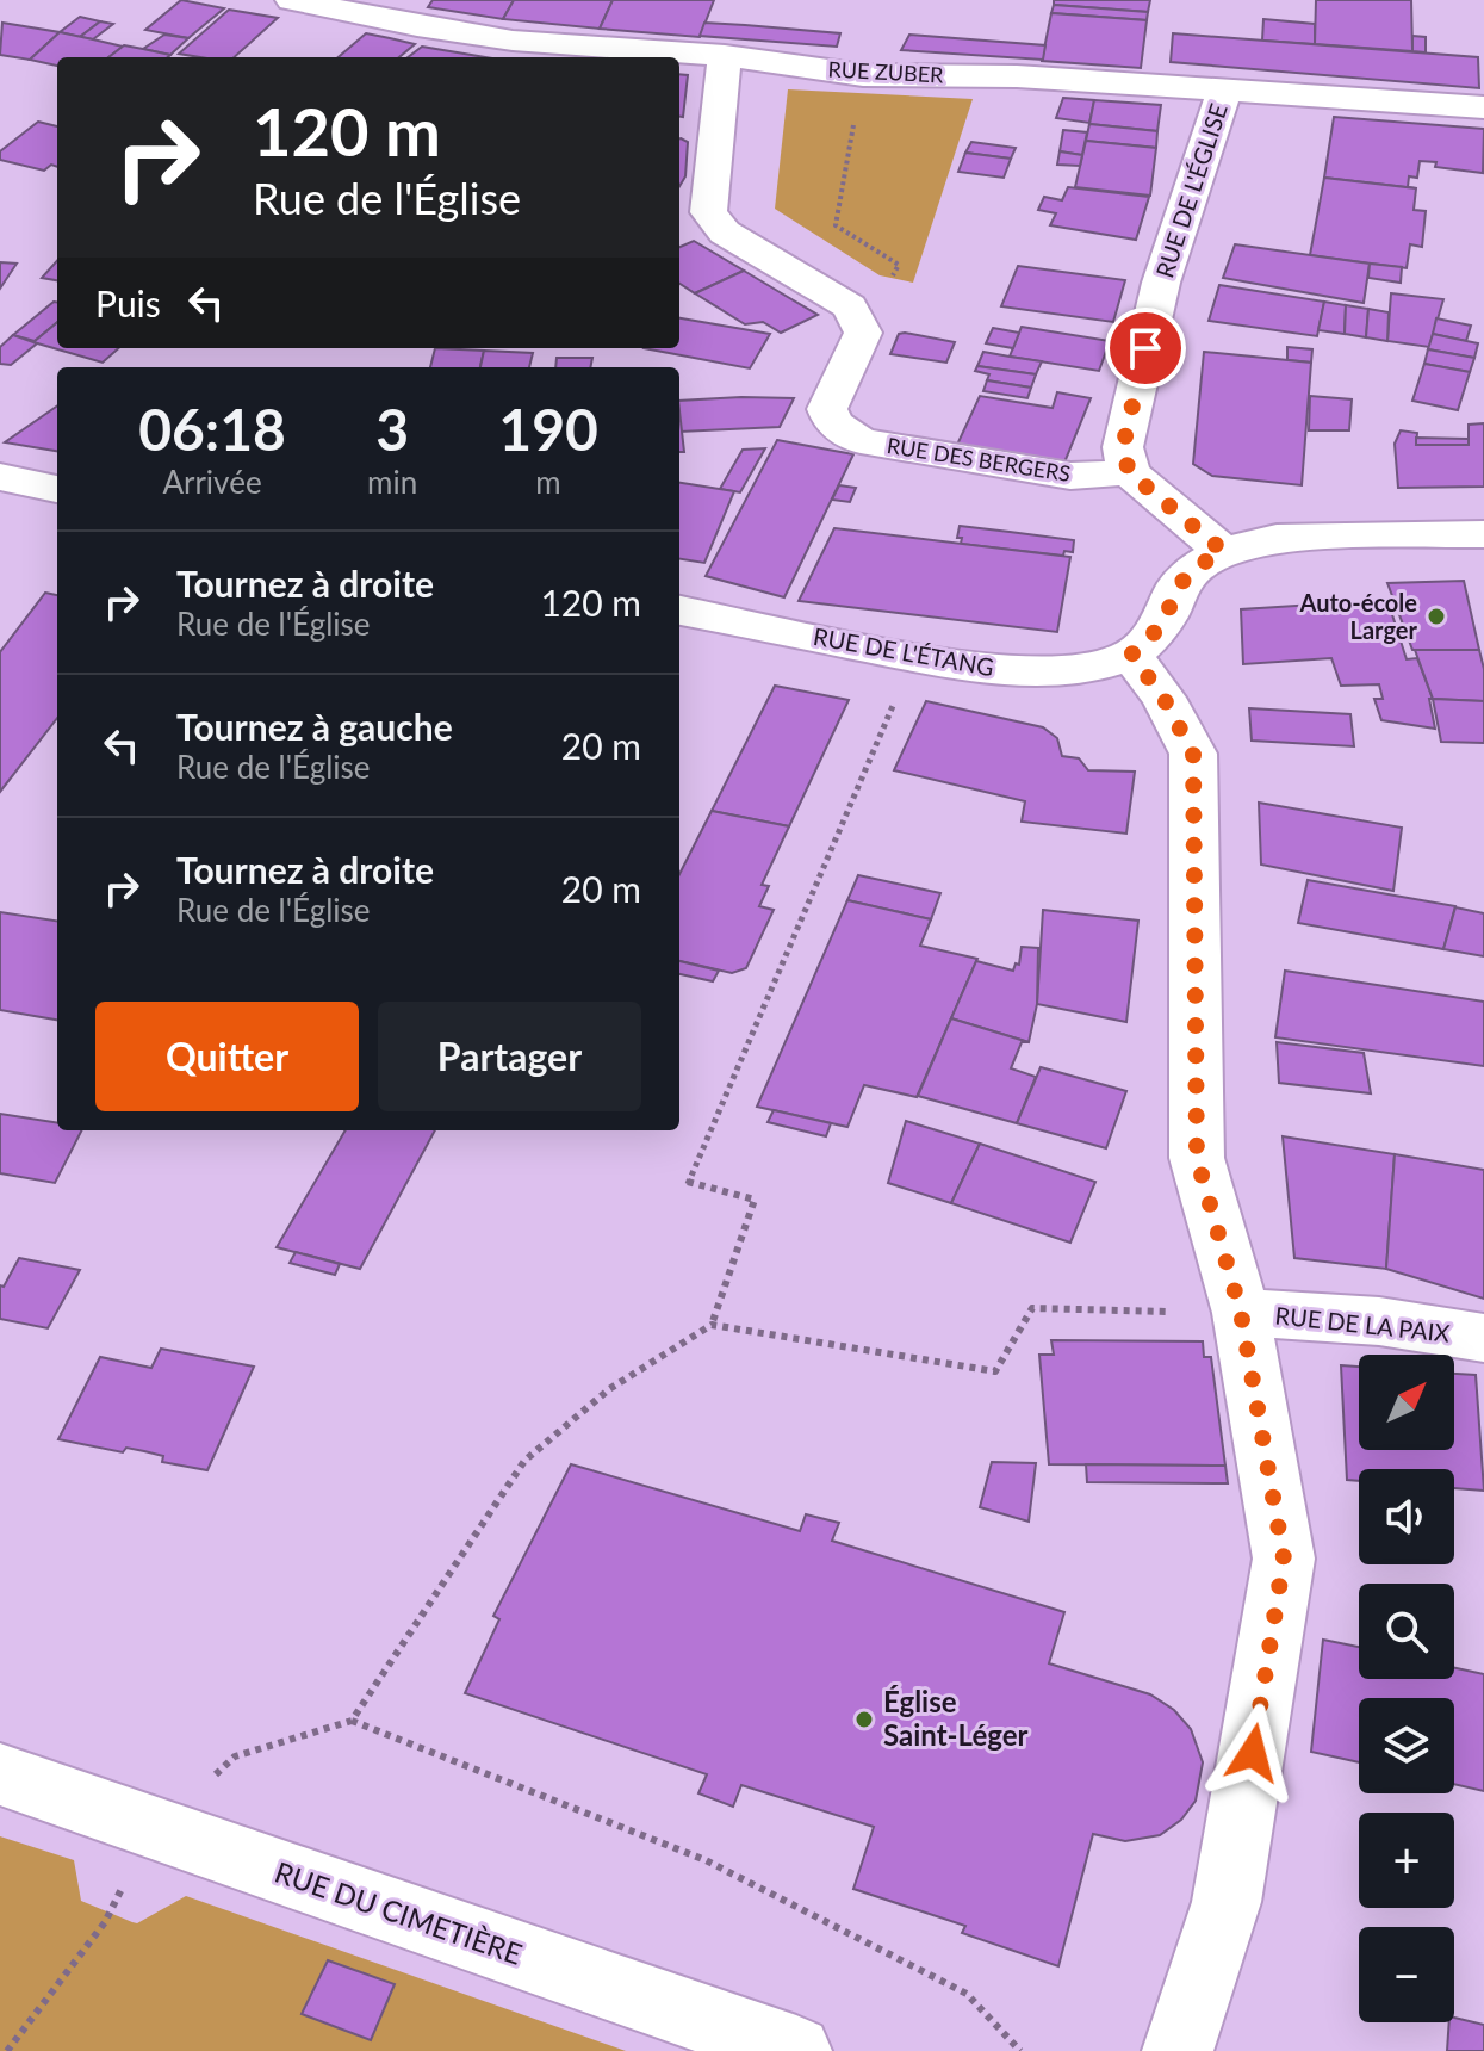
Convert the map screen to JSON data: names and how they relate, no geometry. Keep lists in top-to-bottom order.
{
  "streets": {
    "street": [
      "RUE ZUBER",
      "RUE DE L'ÉGLISE",
      "RUE DES BERGERS",
      "RUE DE L'ÉTANG",
      "RUE DE LA PAIX",
      "RUE DU CIMETIÈRE"
    ]
  },
  "crossings": [
    ["RUE ZUBER", "RUE DE L'ÉGLISE"],
    ["RUE DE L'ÉGLISE", "RUE DES BERGERS"]
  ],
  "places": ["Auto-école Larger", "Église Saint-Léger"],
  "north": "top right",
  "page": {
    "turn": ["120 m", "Rue de l'Église"],
    "then": "Puis",
    "eta": [
      "06:18",
      "Arrivée",
      "3",
      "min",
      "190",
      "m"
    ],
    "list": [
      {
        "name": "Tournez à droite",
        "note": "Rue de l'Église",
        "value": "120 m"
      },
      {
        "name": "Tournez à gauche",
        "note": "Rue de l'Église",
        "value": "20 m"
      },
      {
        "name": "Tournez à droite",
        "note": "Rue de l'Église",
        "value": "20 m"
      }
    ],
    "buttons": ["Quitter", "Partager"],
    "map_buttons": ["+", "−"]
  }
}
